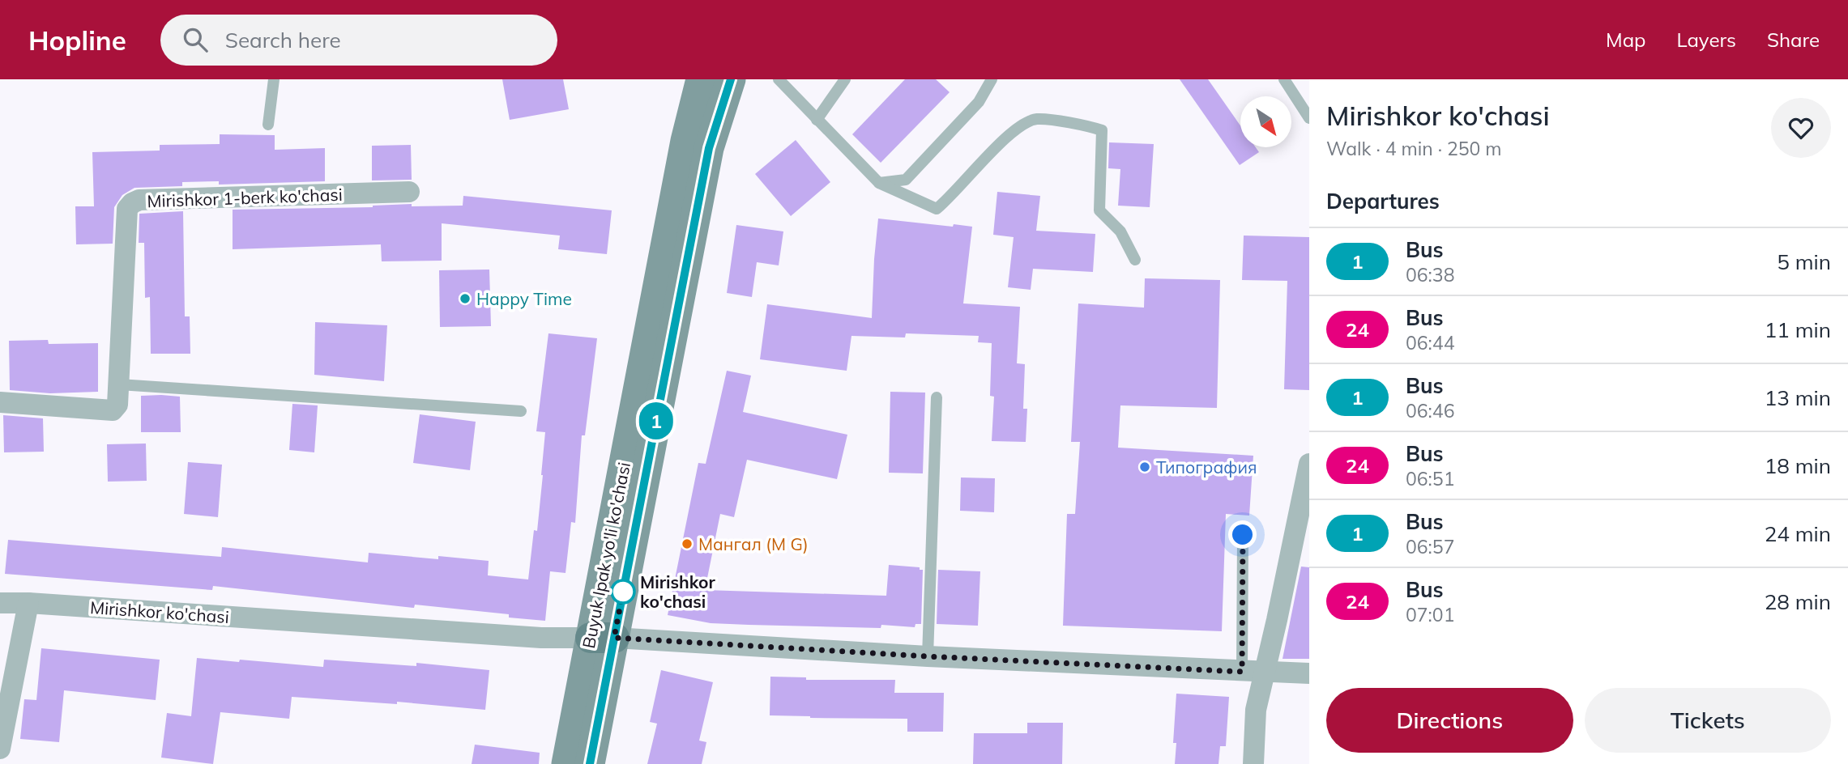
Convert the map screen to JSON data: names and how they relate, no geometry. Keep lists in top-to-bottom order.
{
  "streets": {
    "main road": ["Buyuk Ipak yo'li ko'chasi"],
    "street": ["Mirishkor 1-berk ko'chasi", "Mirishkor ko'chasi"]
  },
  "crossings": [
    ["Buyuk Ipak yo'li ko'chasi", "Mirishkor ko'chasi"]
  ],
  "places": [
    "Happy Time",
    "Типография",
    "Мангал (M G)",
    "Mirishkor ko'chasi"
  ],
  "lines": ["bus line 1"],
  "north": "bottom right",
  "page": {
    "header": "Hopline",
    "search": "Search here",
    "nav": ["Map", "Layers", "Share"],
    "on_map": "1",
    "heading": [
      ["Mirishkor ko'chasi", "Walk · 4 min · 250 m"],
      "Departures"
    ],
    "list": [
      {
        "mark": "1",
        "name": "Bus",
        "note": "06:38",
        "value": "5 min"
      },
      {
        "mark": "24",
        "name": "Bus",
        "note": "06:44",
        "value": "11 min"
      },
      {
        "mark": "1",
        "name": "Bus",
        "note": "06:46",
        "value": "13 min"
      },
      {
        "mark": "24",
        "name": "Bus",
        "note": "06:51",
        "value": "18 min"
      },
      {
        "mark": "1",
        "name": "Bus",
        "note": "06:57",
        "value": "24 min"
      },
      {
        "mark": "24",
        "name": "Bus",
        "note": "07:01",
        "value": "28 min"
      }
    ],
    "buttons": ["Directions", "Tickets"]
  }
}
